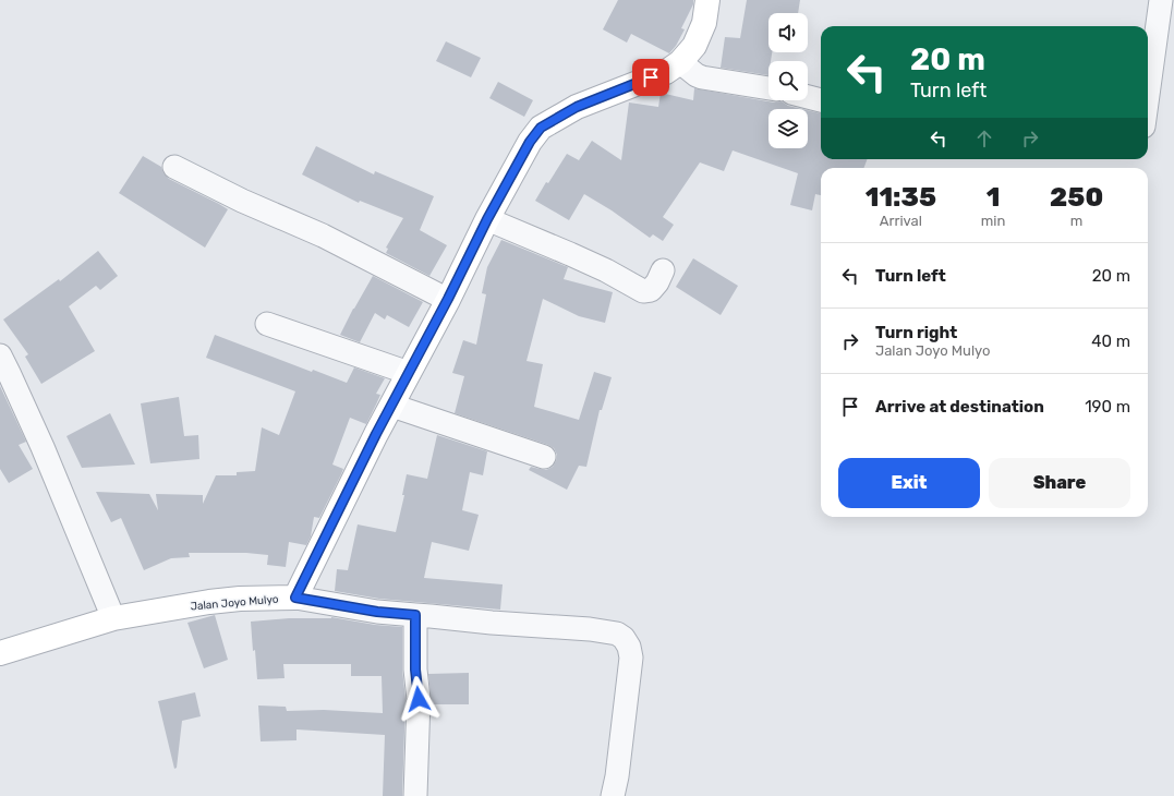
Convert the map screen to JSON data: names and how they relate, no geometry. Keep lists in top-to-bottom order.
{
  "streets": {
    "main road": ["Jalan Joyo Mulyo"]
  },
  "page": {
    "turn": ["20 m", "Turn left"],
    "eta": [
      "11:35",
      "Arrival",
      "1",
      "min",
      "250",
      "m"
    ],
    "list": [
      {
        "name": "Turn left",
        "value": "20 m"
      },
      {
        "name": "Turn right",
        "note": "Jalan Joyo Mulyo",
        "value": "40 m"
      },
      {
        "name": "Arrive at destination",
        "value": "190 m"
      }
    ],
    "buttons": ["Exit", "Share"]
  }
}
